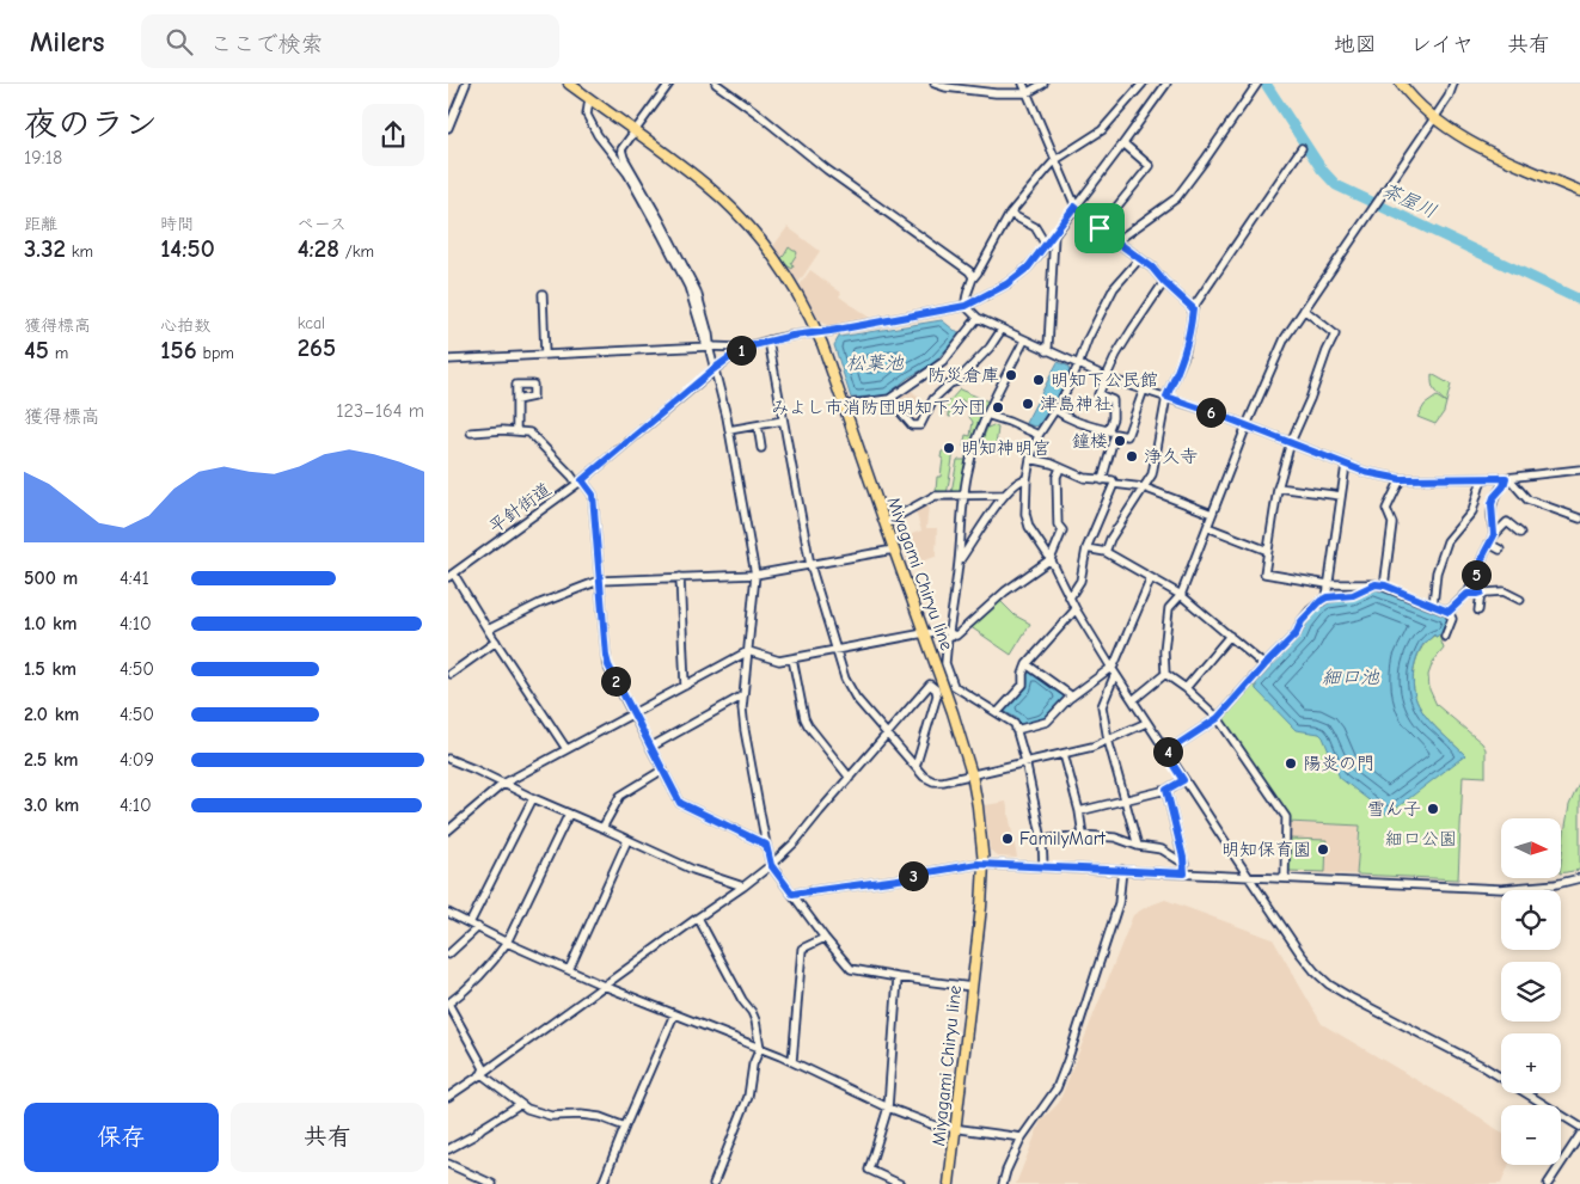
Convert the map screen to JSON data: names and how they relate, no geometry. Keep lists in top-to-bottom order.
{
  "streets": {
    "main road": ["Miyagami Chiryu line"],
    "street": ["平針街道"]
  },
  "crossings": [
    ["平針街道", "Miyagami Chiryu line"]
  ],
  "water": ["茶屋川", "松葉池", "細口池"],
  "parks": ["細口公園"],
  "places": [
    "防災倉庫",
    "明知下公民館",
    "津島神社",
    "みよし市消防団明知下分団",
    "鐘楼",
    "明知神明宮",
    "浄久寺",
    "陽炎の門",
    "雪ん子",
    "FamilyMart",
    "明知保育園"
  ],
  "north": "right",
  "page": {
    "header": "Milers",
    "search": "ここで検索",
    "nav": ["地図", "レイヤ", "共有"],
    "heading": ["夜のラン", "19:18"],
    "stats": [
      ["距離", "3.32 km"],
      ["時間", "14:50"],
      ["ペース", "4:28 /km"],
      ["獲得標高", "45 m"],
      ["心拍数", "156 bpm"],
      ["kcal", "265"]
    ],
    "pins": [
      "1",
      "6",
      "5",
      "2",
      "4",
      "3"
    ],
    "chart": ["獲得標高", "123–164 m"],
    "list": [
      {
        "name": "500 m",
        "note": "4:41"
      },
      {
        "name": "1.0 km",
        "note": "4:10"
      },
      {
        "name": "1.5 km",
        "note": "4:50"
      },
      {
        "name": "2.0 km",
        "note": "4:50"
      },
      {
        "name": "2.5 km",
        "note": "4:09"
      },
      {
        "name": "3.0 km",
        "note": "4:10"
      }
    ],
    "map_buttons": ["+", "−"],
    "buttons": ["保存", "共有"]
  }
}
